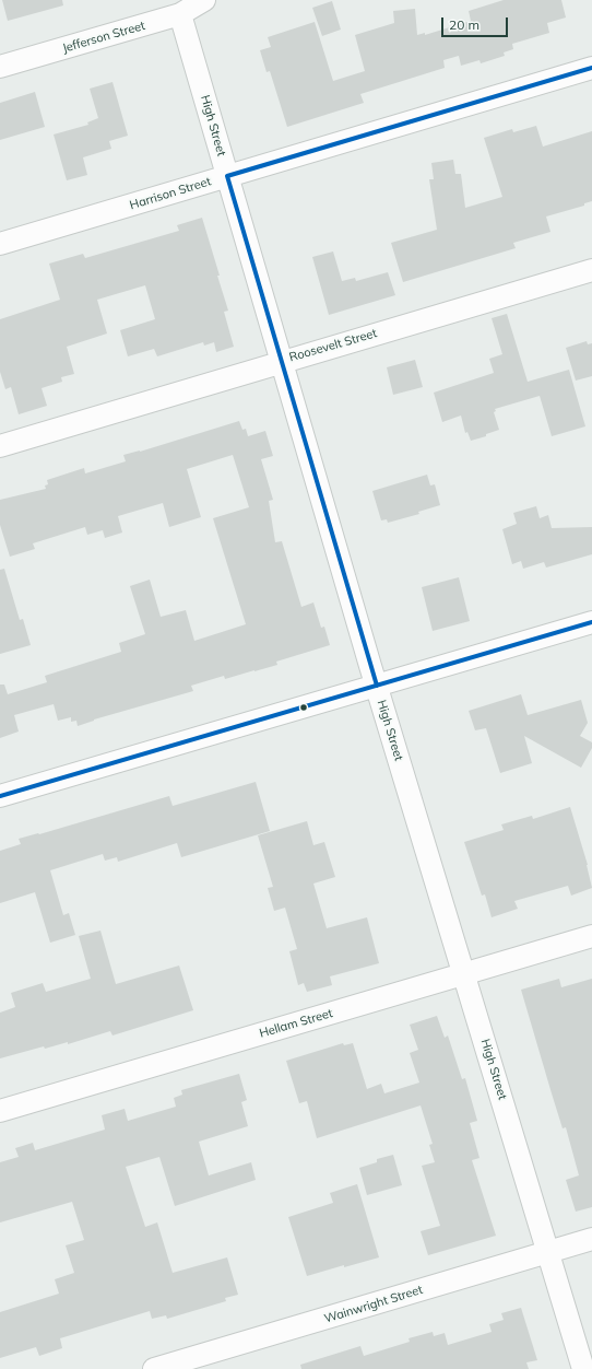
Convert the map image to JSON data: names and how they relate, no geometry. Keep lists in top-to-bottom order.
{
  "streets": {
    "street": [
      "Jefferson Street",
      "High Street",
      "Harrison Street",
      "Roosevelt Street",
      "Hellam Street",
      "Wainwright Street"
    ]
  },
  "crossings": [
    ["Jefferson Street", "High Street"],
    ["High Street", "Harrison Street"],
    ["High Street", "Roosevelt Street"],
    ["High Street", "Hellam Street"],
    ["High Street", "Wainwright Street"]
  ],
  "scale_bar": "20 m"
}
